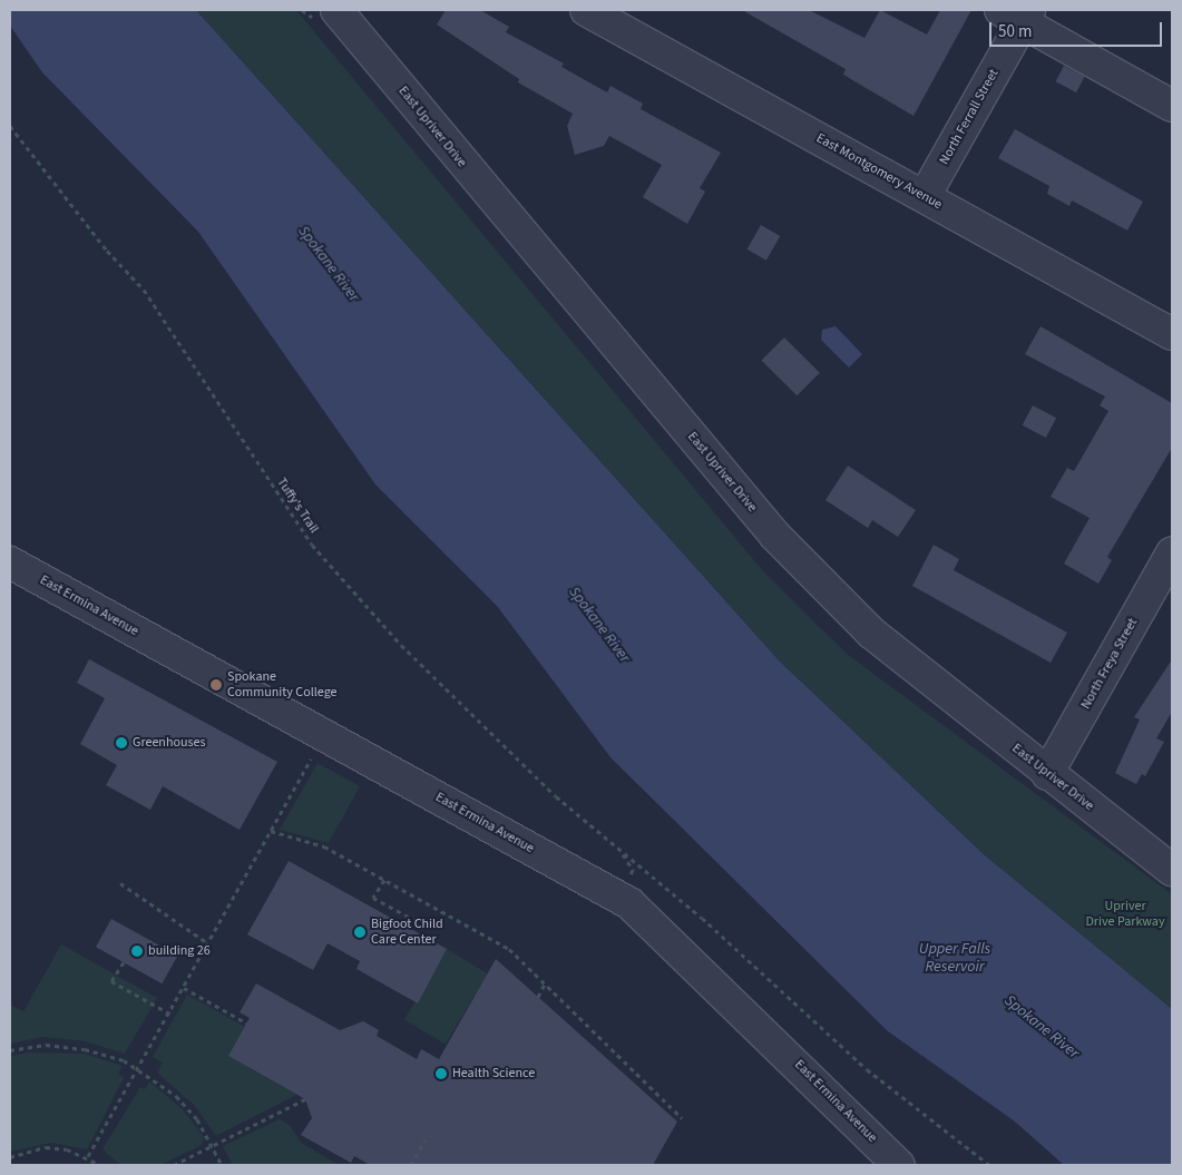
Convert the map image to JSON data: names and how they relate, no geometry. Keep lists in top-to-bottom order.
{
  "streets": {
    "street": [
      "North Ferrall Street",
      "East Upriver Drive",
      "East Montgomery Avenue",
      "East Ermina Avenue",
      "North Freya Street"
    ],
    "path": ["Tuffy's Trail"]
  },
  "crossings": [
    ["North Ferrall Street", "East Montgomery Avenue"],
    ["East Upriver Drive", "North Freya Street"]
  ],
  "water": ["Spokane River", "Upper Falls Reservoir"],
  "parks": ["Upriver Drive Parkway"],
  "places": [
    "Spokane Community College",
    "Greenhouses",
    "Bigfoot Child Care Center",
    "building 26",
    "Health Science"
  ],
  "scale_bar": "50 m"
}
